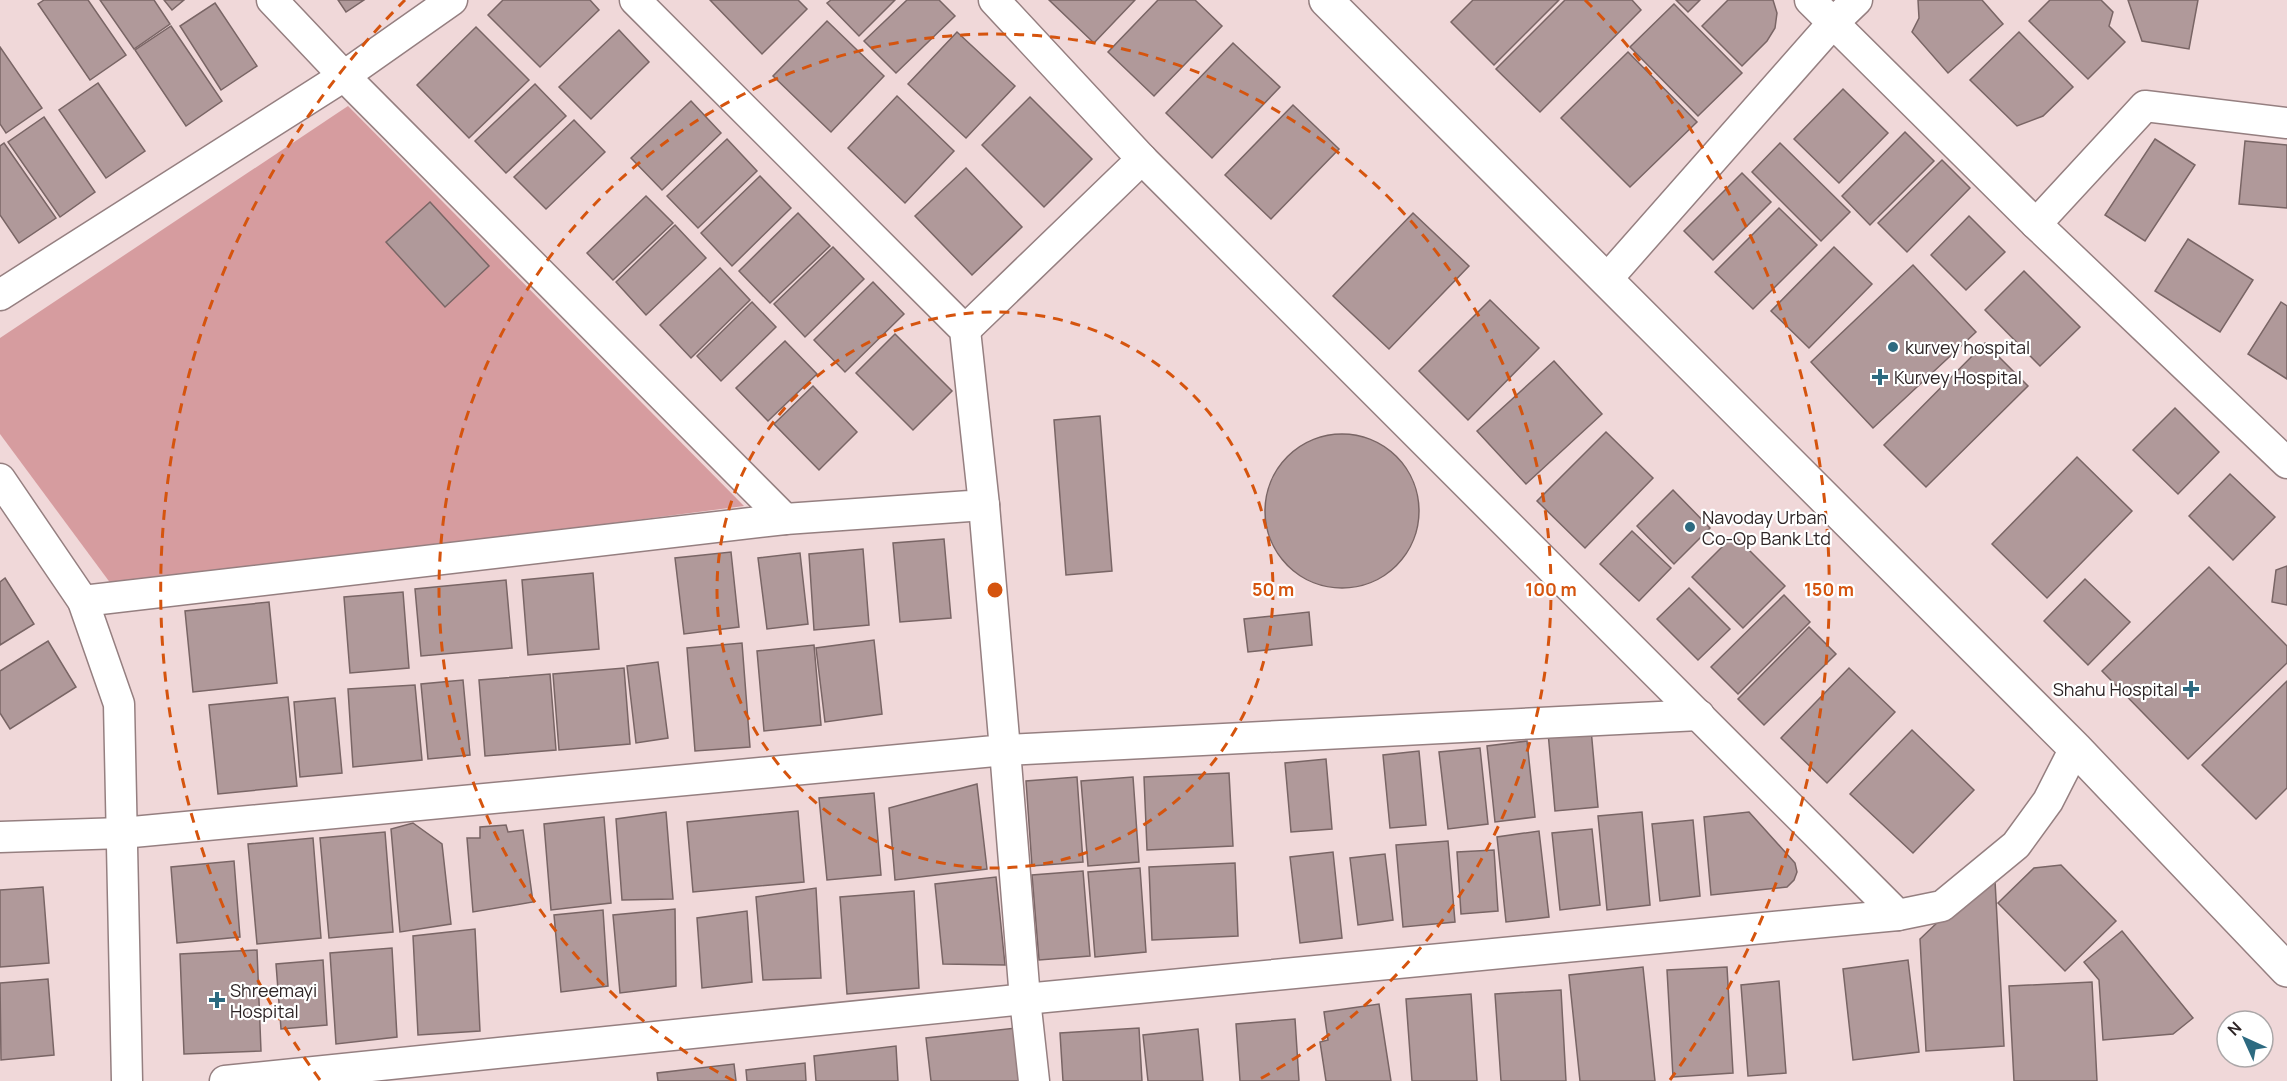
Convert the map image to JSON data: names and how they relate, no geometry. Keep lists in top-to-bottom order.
{
  "places": {
    "other": ["kurvey hospital", "Navoday Urban Co-Op Bank Ltd"],
    "health": ["Kurvey Hospital", "Shahu Hospital", "Shreemayi Hospital"]
  },
  "north": "top left",
  "rings": ["50 m", "100 m", "150 m"]
}
